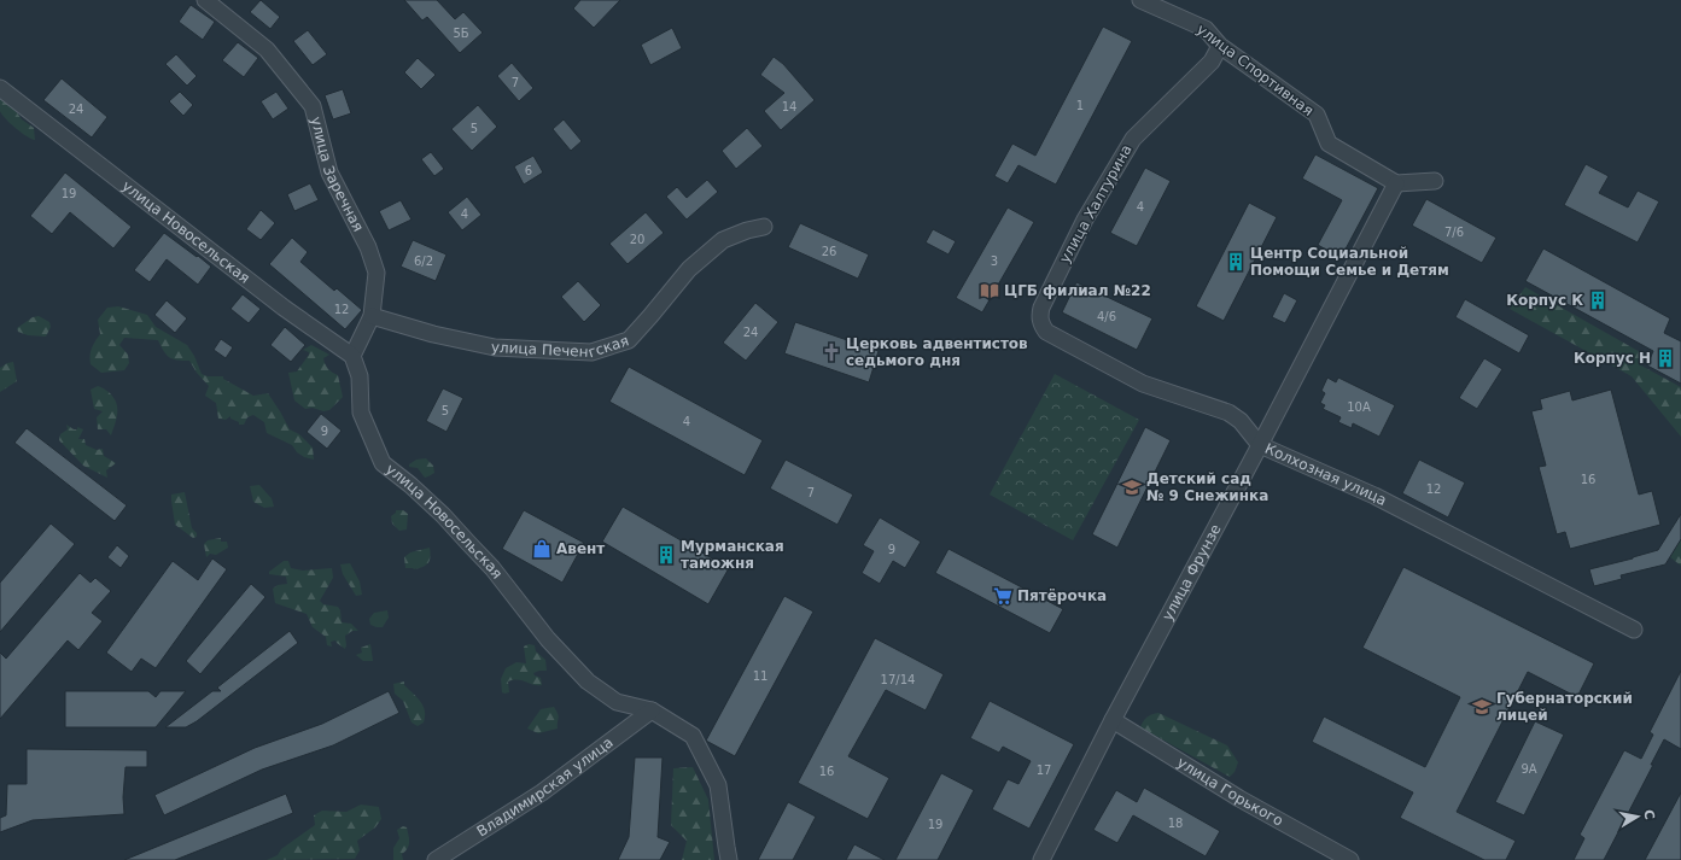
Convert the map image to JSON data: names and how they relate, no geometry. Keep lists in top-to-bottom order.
{
  "streets": {
    "street": [
      "улица Спортивная",
      "улица Заречная",
      "улица Халтурина",
      "улица Новосельская",
      "улица Печенгская",
      "Колхозная улица",
      "улица Фрунзе",
      "Владимирская улица",
      "улица Горького"
    ]
  },
  "crossings": [
    ["улица Спортивная", "улица Халтурина"],
    ["улица Спортивная", "улица Фрунзе"],
    ["улица Заречная", "улица Новосельская"],
    ["улица Заречная", "улица Печенгская"],
    ["улица Халтурина", "Колхозная улица"],
    ["улица Новосельская", "Владимирская улица"],
    ["Колхозная улица", "улица Фрунзе"],
    ["улица Фрунзе", "улица Горького"]
  ],
  "places": {
    "building": [
      "Центр Социальной Помощи Семье и Детям",
      "Корпус К",
      "Корпус Н",
      "Мурманская таможня"
    ],
    "library": ["ЦГБ филиал №22"],
    "church": ["Церковь адвентистов седьмого дня"],
    "school or university": ["Детский сад № 9 Снежинка", "Губернаторский лицей"],
    "shop": ["Авент"],
    "supermarket": ["Пятёрочка"]
  },
  "house_numbers": [
    "5Б",
    "7",
    "1",
    "14",
    "24",
    "5",
    "6",
    "19",
    "4",
    "4",
    "7/6",
    "20",
    "26",
    "6/2",
    "3",
    "12",
    "4/6",
    "24",
    "10А",
    "5",
    "4",
    "9",
    "16",
    "12",
    "7",
    "9",
    "11",
    "17/14",
    "9А",
    "17",
    "16",
    "18",
    "19"
  ],
  "north": "right"
}
